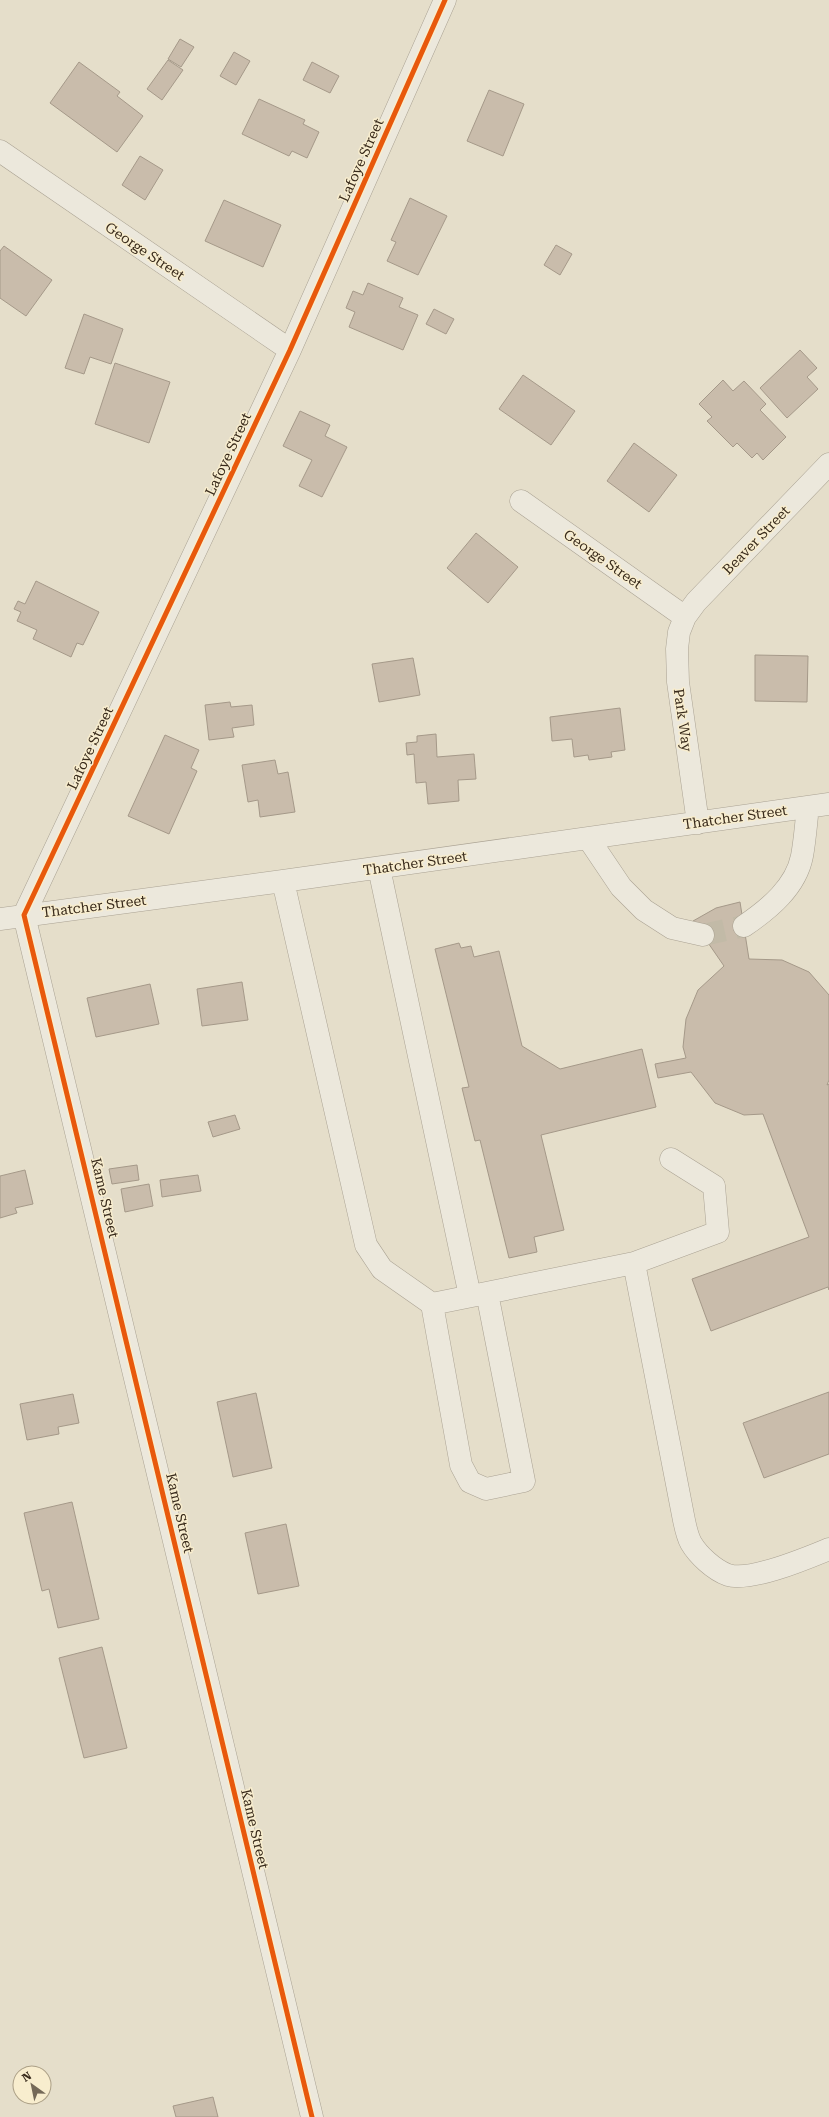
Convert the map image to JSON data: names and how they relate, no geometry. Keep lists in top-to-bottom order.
{
  "streets": {
    "street": [
      "Lafoye Street",
      "George Street",
      "Beaver Street",
      "Park Way",
      "Thatcher Street",
      "Kame Street"
    ]
  },
  "crossings": [
    ["Lafoye Street", "George Street"],
    ["Lafoye Street", "Thatcher Street"],
    ["Lafoye Street", "Kame Street"],
    ["George Street", "Beaver Street"],
    ["George Street", "Park Way"],
    ["Beaver Street", "Park Way"],
    ["Park Way", "Thatcher Street"],
    ["Thatcher Street", "Kame Street"]
  ],
  "north": "top left"
}
